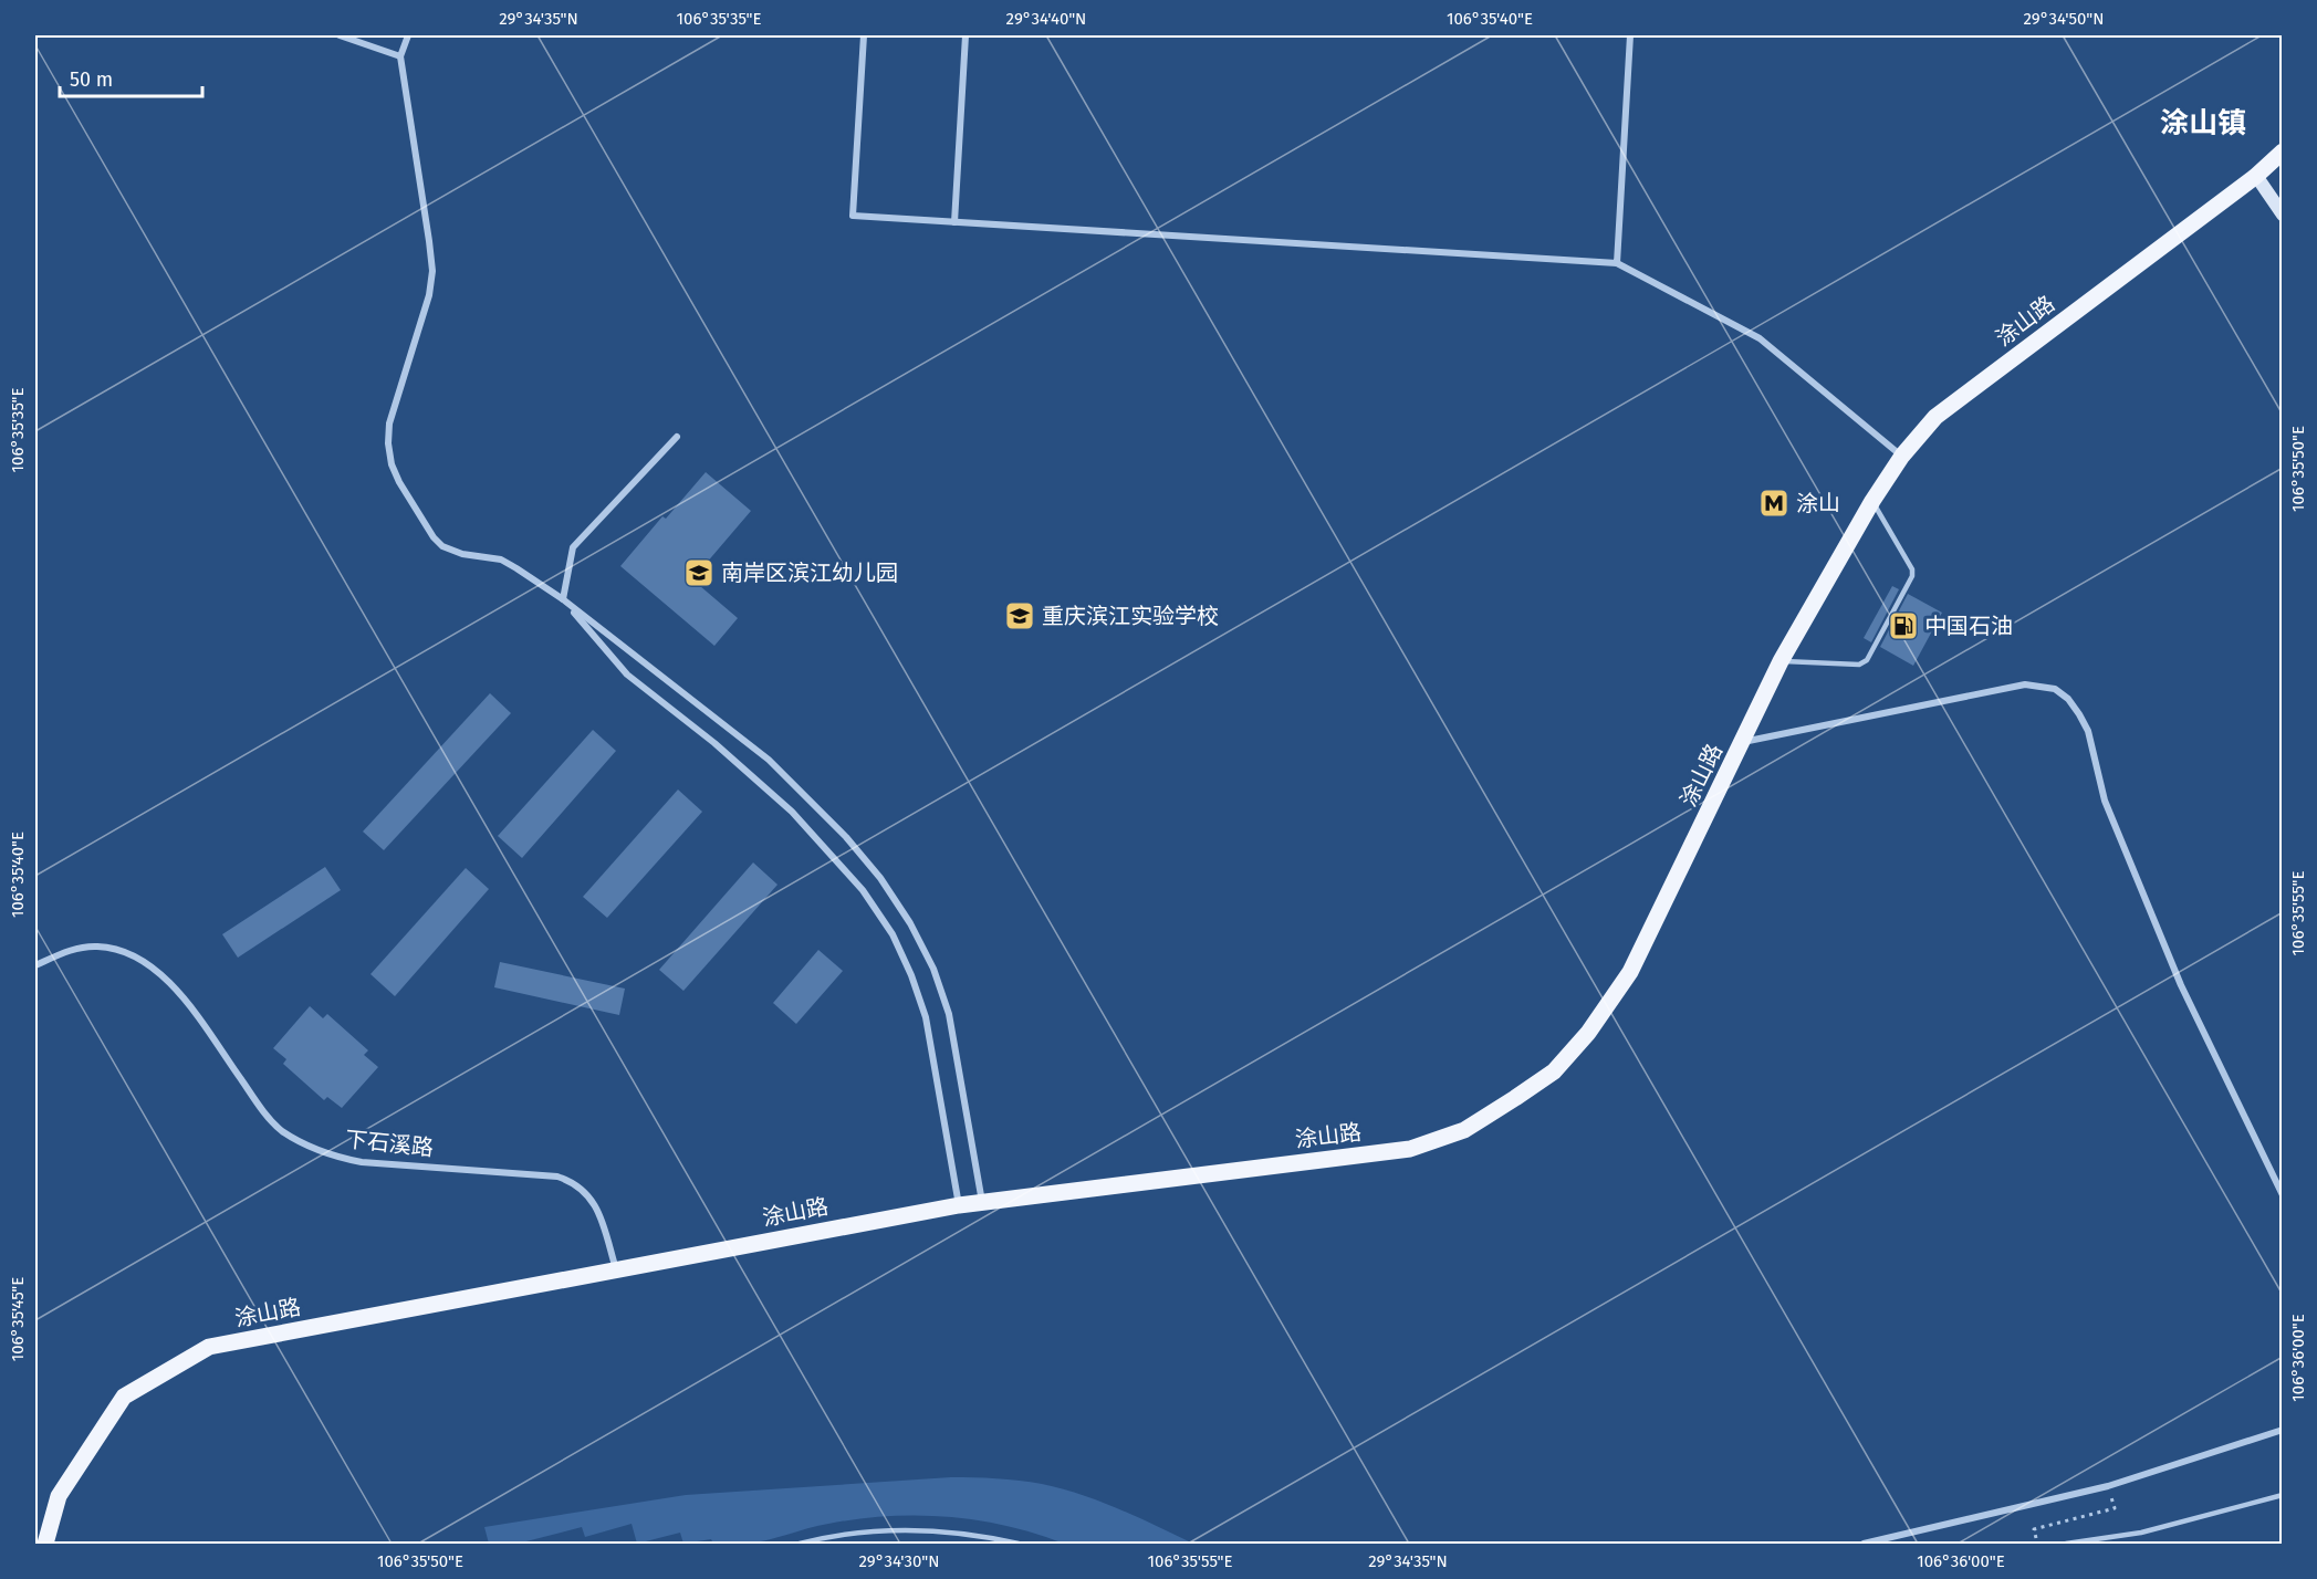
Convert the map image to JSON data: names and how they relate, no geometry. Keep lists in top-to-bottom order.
{
  "streets": {
    "main road": ["涂山路"],
    "street": ["下石溪路"]
  },
  "crossings": [
    ["涂山路", "下石溪路"]
  ],
  "districts": ["涂山镇"],
  "places": {
    "metro station": ["涂山"],
    "school or university": ["南岸区滨江幼儿园", "重庆滨江实验学校"],
    "fuel station": ["中国石油"]
  },
  "scale_bar": "50 m",
  "coordinates": [
    "29°34'35\"N",
    "106°35'35\"E",
    "29°34'40\"N",
    "106°35'40\"E",
    "29°34'50\"N",
    "106°35'50\"E",
    "106°35'55\"E",
    "106°35'45\"E",
    "106°36'00\"E",
    "29°34'30\"N"
  ]
}
